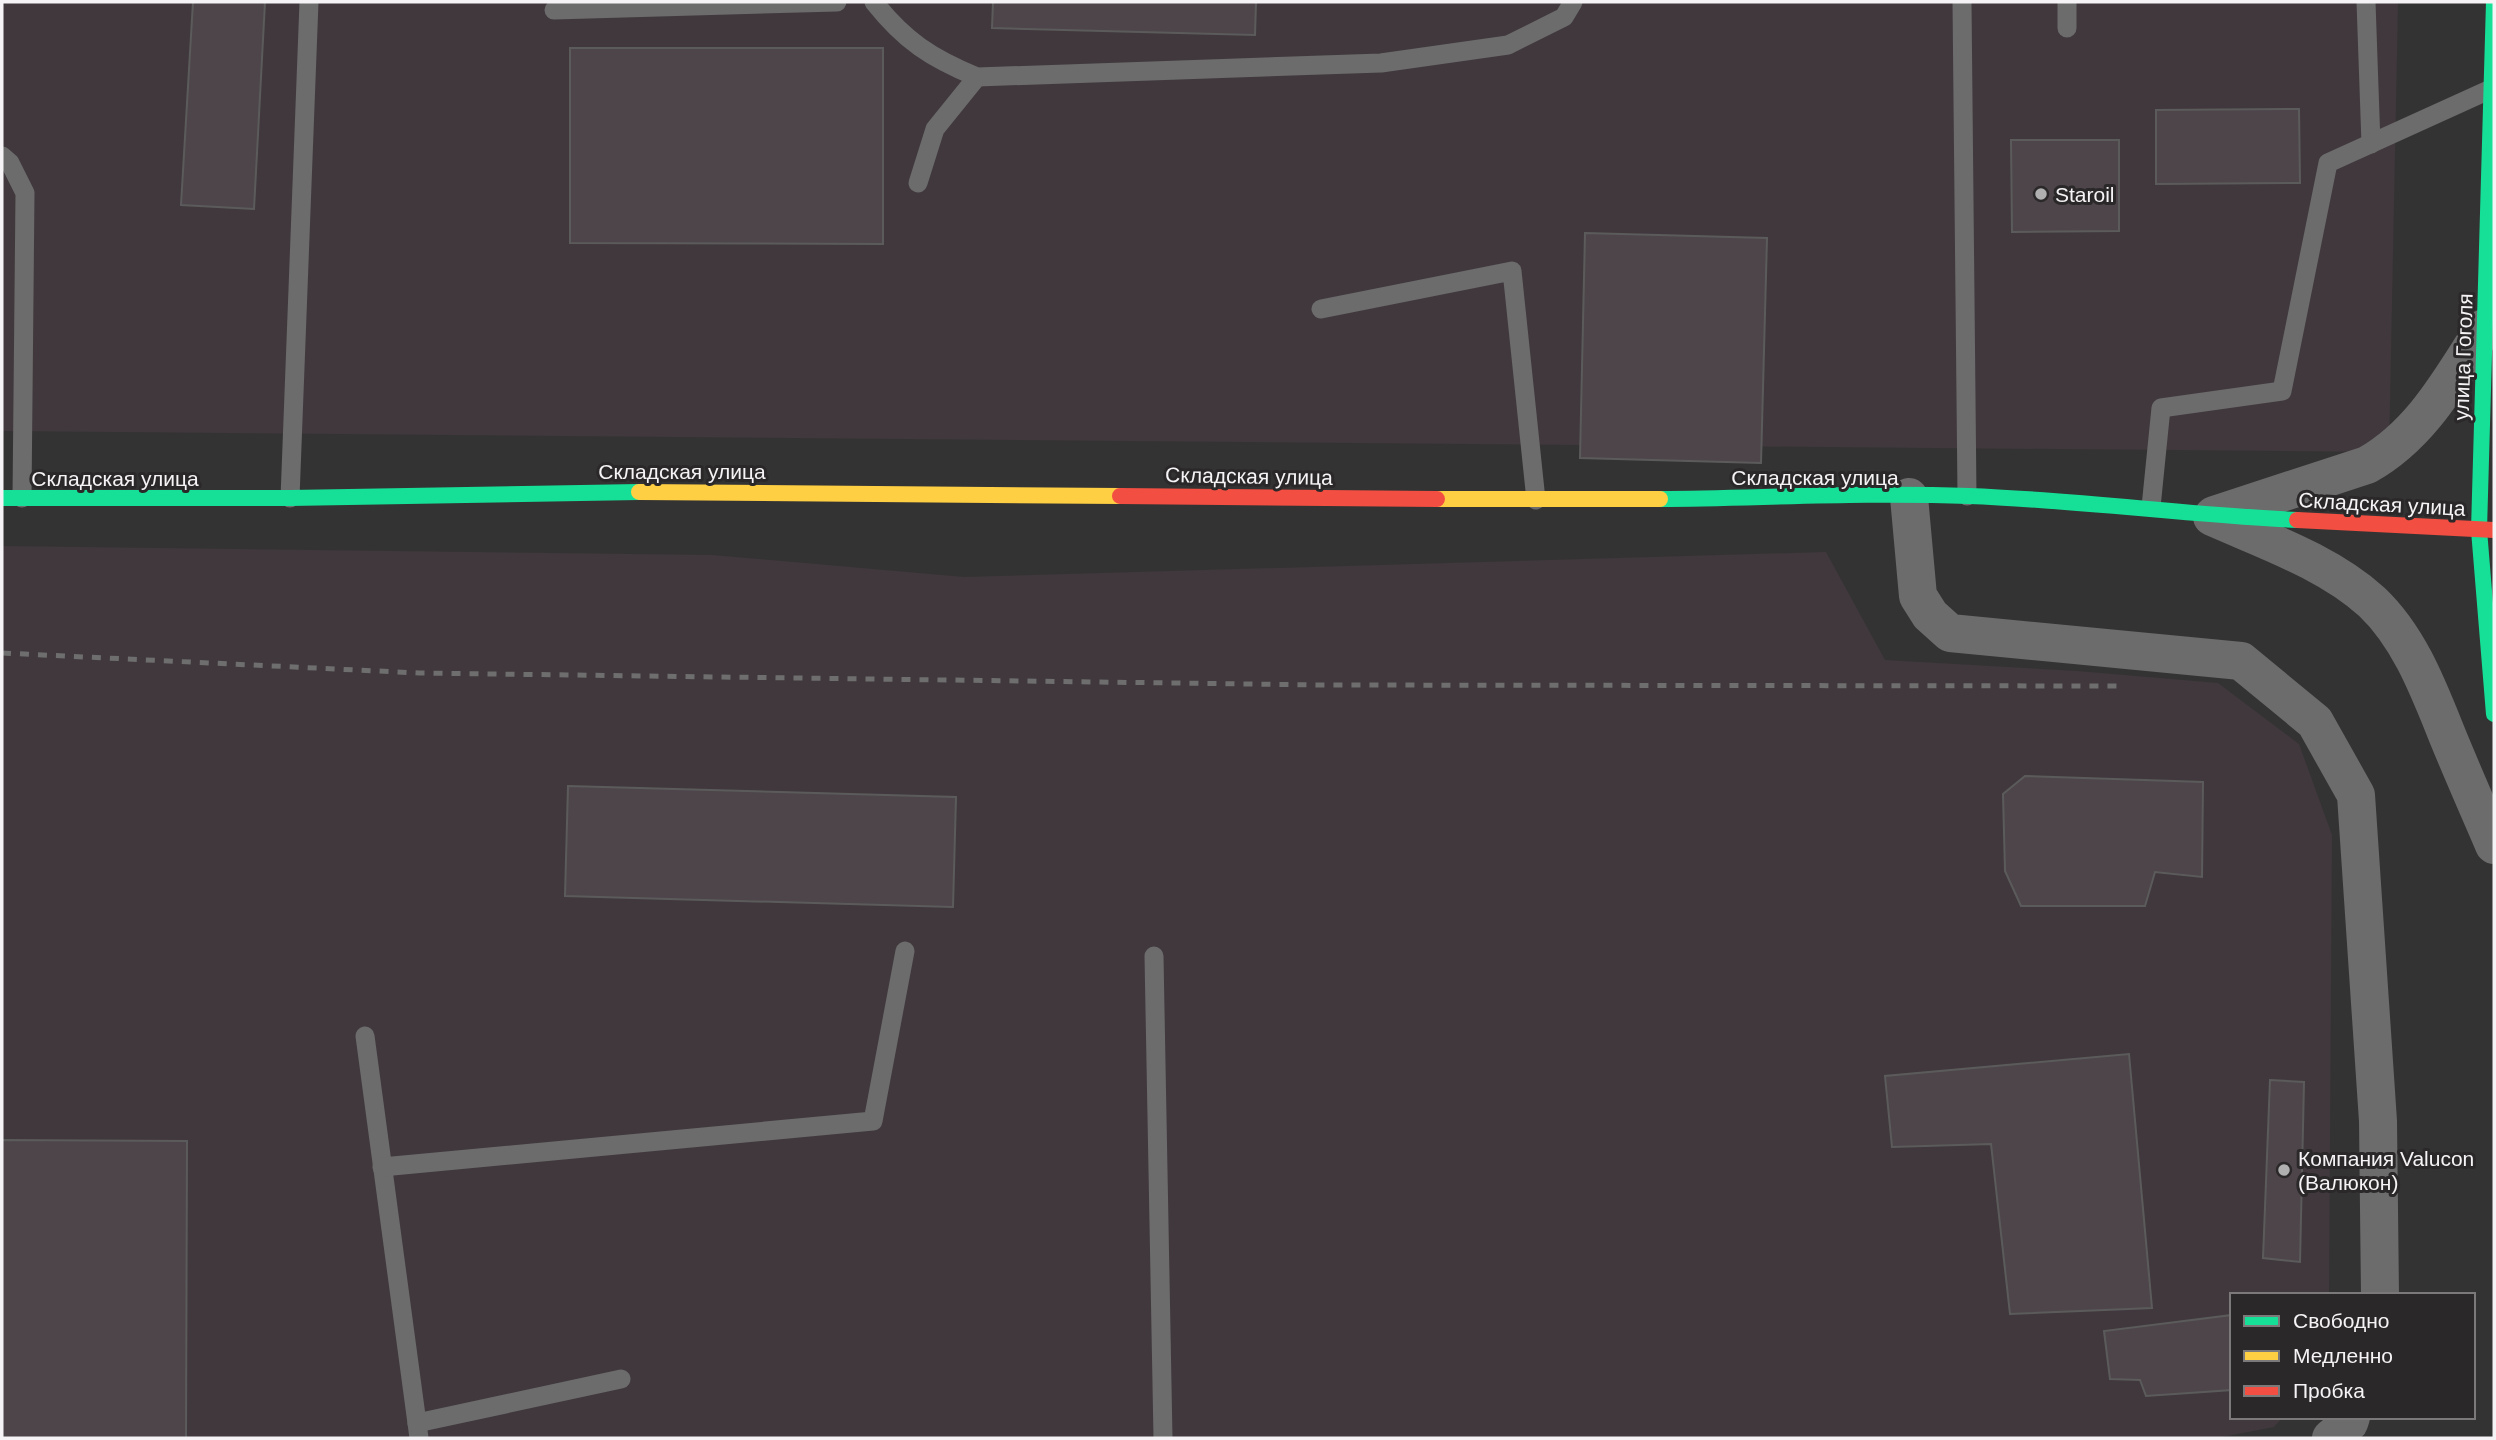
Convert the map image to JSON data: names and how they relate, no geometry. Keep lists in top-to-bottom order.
{
  "streets": {
    "main road": ["улица Гоголя", "Складская улица"]
  },
  "crossings": [
    ["улица Гоголя", "Складская улица"]
  ],
  "places": ["Staroil", "Компания Valucon (Валюкон)"],
  "legend": ["Свободно", "Медленно", "Пробка"]
}
